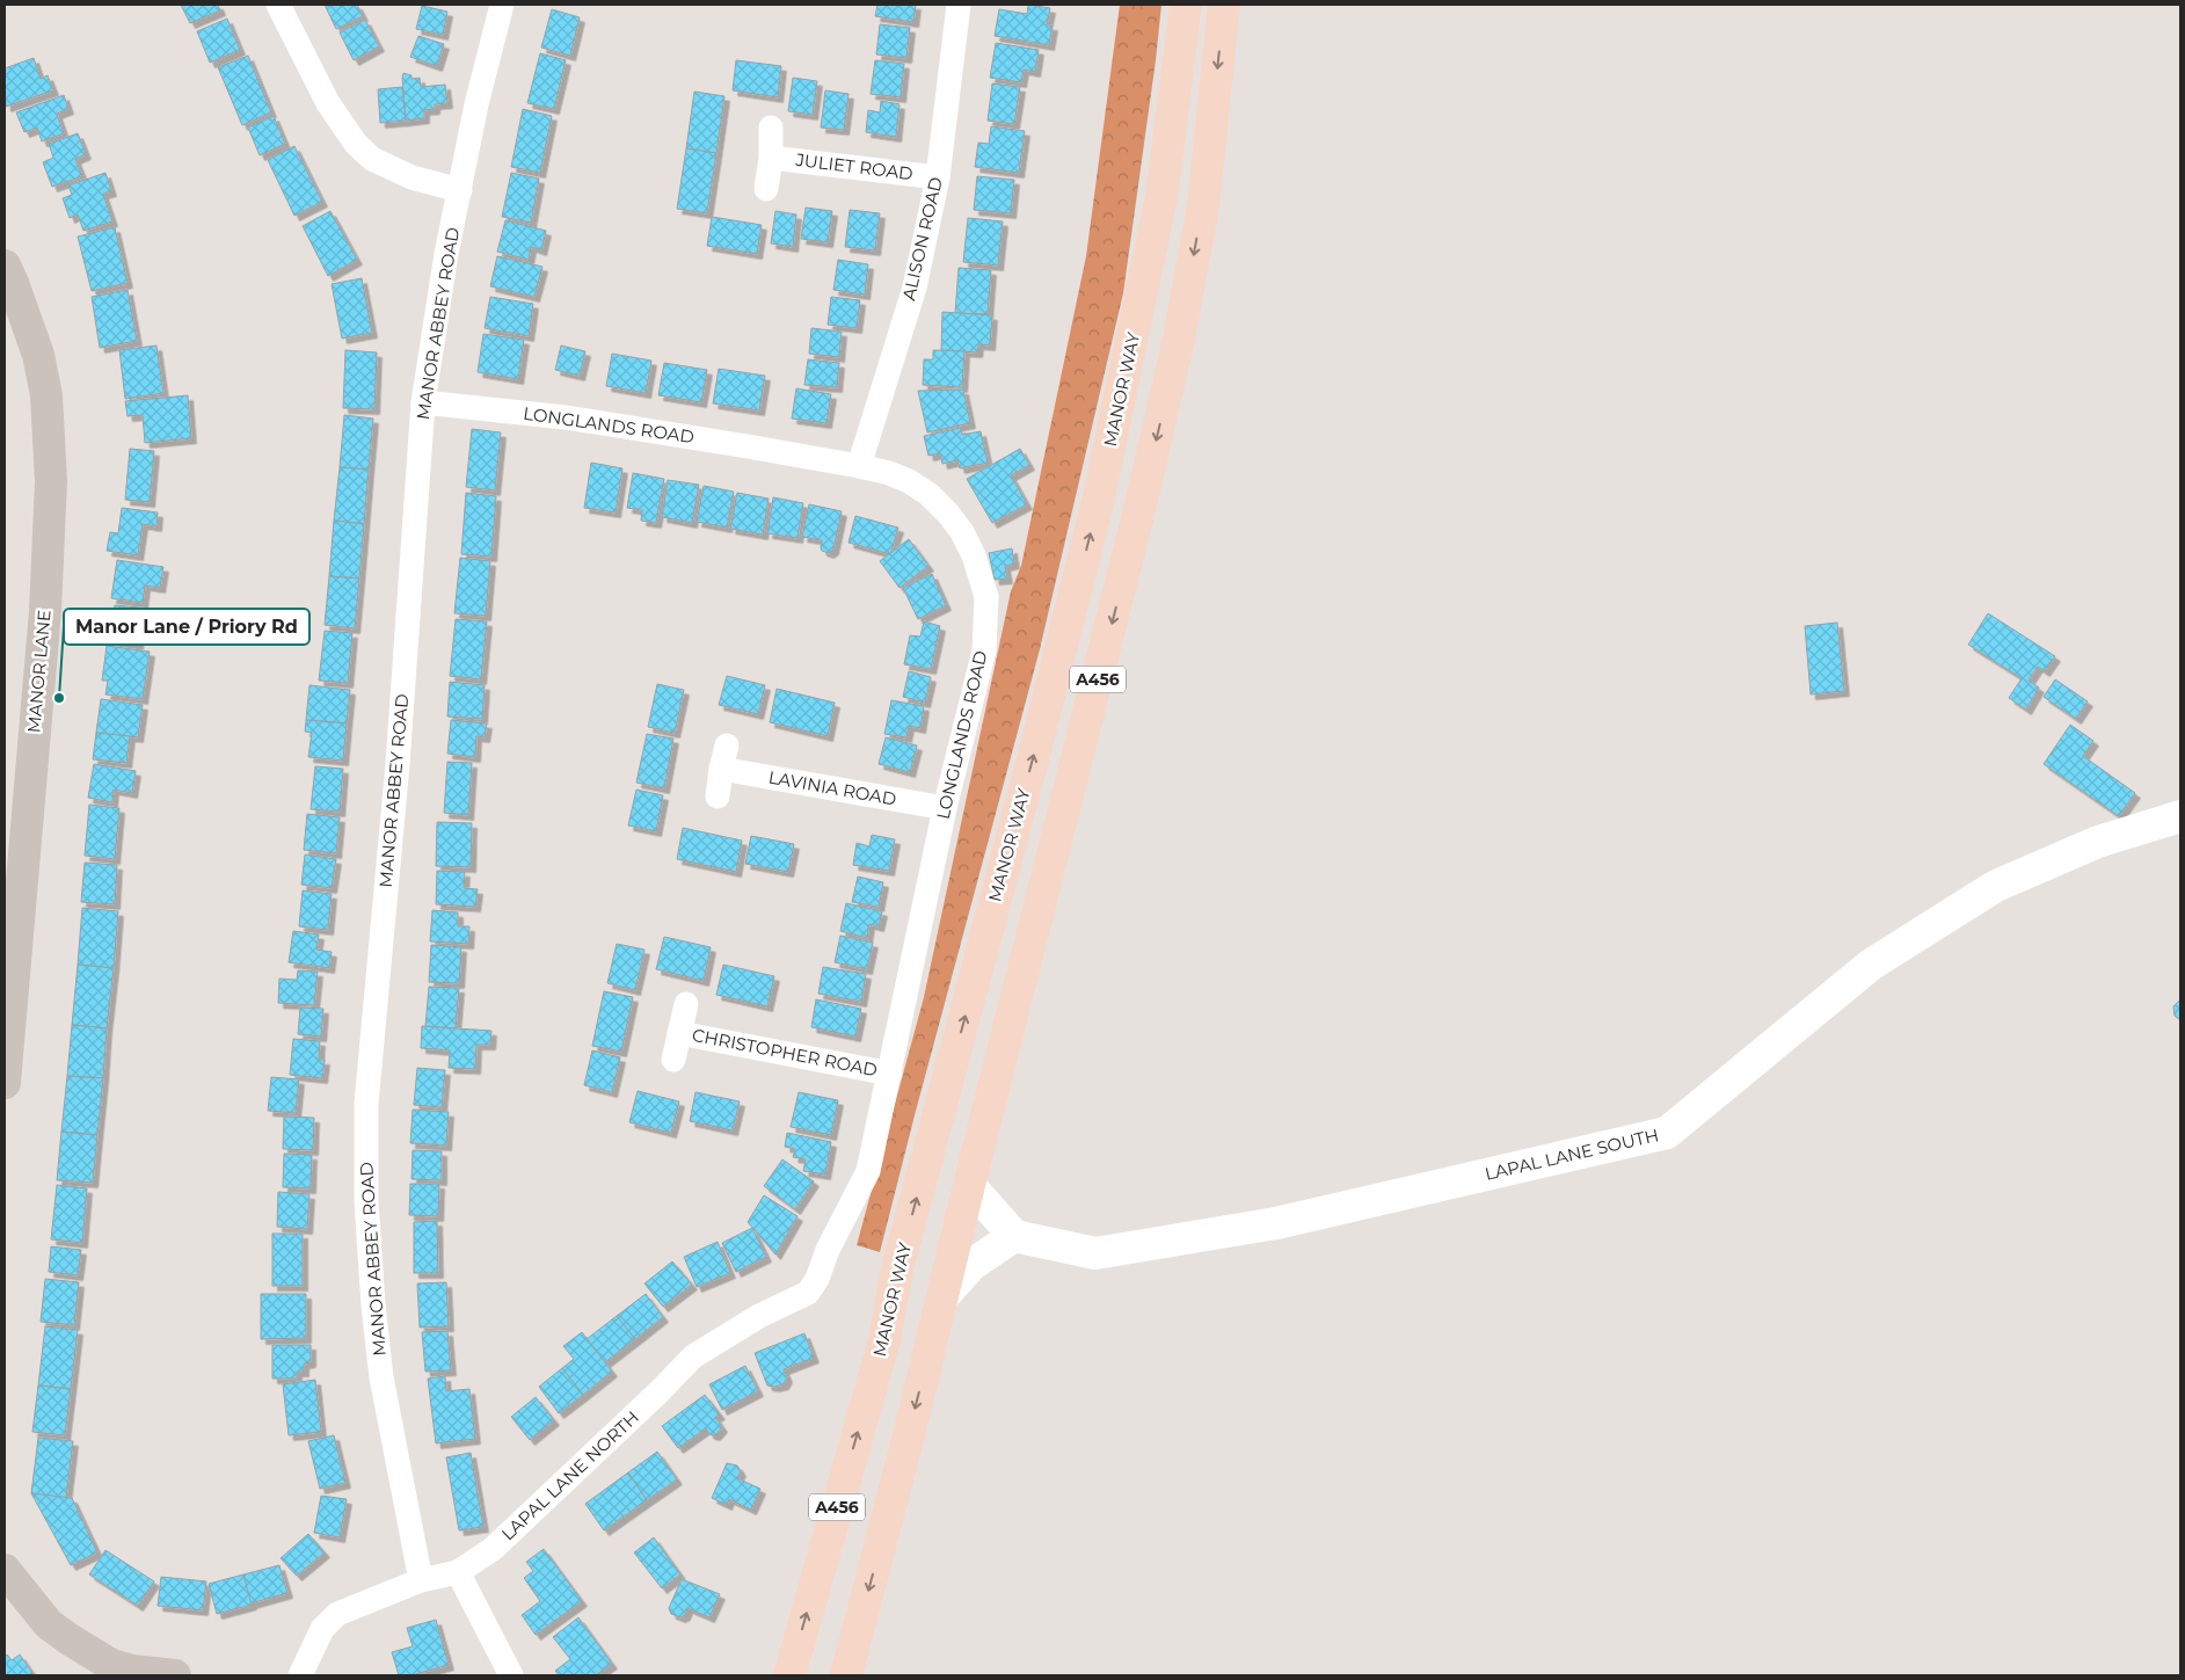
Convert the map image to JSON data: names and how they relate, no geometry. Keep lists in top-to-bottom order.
{
  "streets": {
    "highway": ["MANOR WAY", "A456"],
    "main road": ["MANOR LANE"],
    "street": [
      "JULIET ROAD",
      "ALISON ROAD",
      "MANOR ABBEY ROAD",
      "LONGLANDS ROAD",
      "LAVINIA ROAD",
      "CHRISTOPHER ROAD",
      "LAPAL LANE SOUTH",
      "LAPAL LANE NORTH"
    ]
  },
  "crossings": [
    ["JULIET ROAD", "ALISON ROAD"],
    ["ALISON ROAD", "LONGLANDS ROAD"],
    ["MANOR ABBEY ROAD", "LONGLANDS ROAD"],
    ["MANOR ABBEY ROAD", "LAPAL LANE NORTH"],
    ["LONGLANDS ROAD", "LAVINIA ROAD"],
    ["LONGLANDS ROAD", "CHRISTOPHER ROAD"],
    ["LONGLANDS ROAD", "LAPAL LANE NORTH"]
  ],
  "places": ["Manor Lane / Priory Rd"]
}
